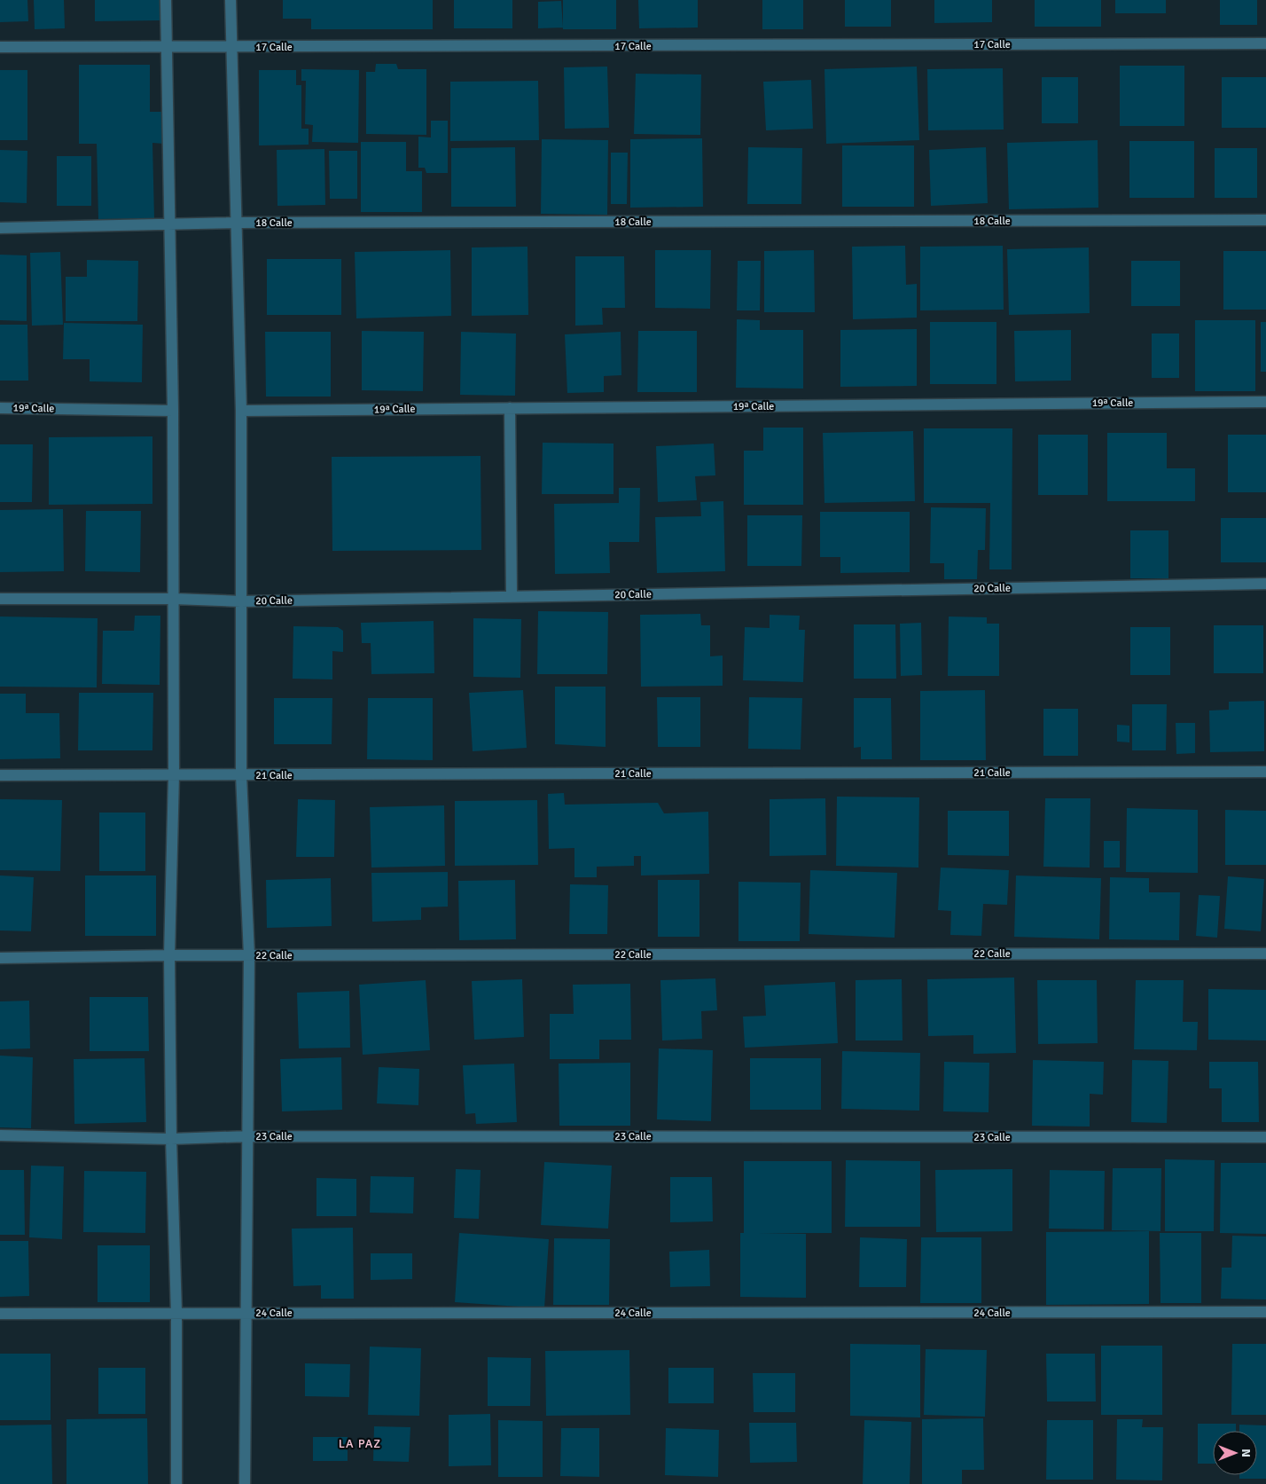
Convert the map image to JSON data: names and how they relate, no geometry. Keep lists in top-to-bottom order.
{
  "streets": {
    "street": [
      "17 Calle",
      "18 Calle",
      "19ª Calle",
      "20 Calle",
      "21 Calle",
      "22 Calle",
      "23 Calle",
      "24 Calle"
    ]
  },
  "districts": ["LA PAZ"],
  "north": "right"
}
